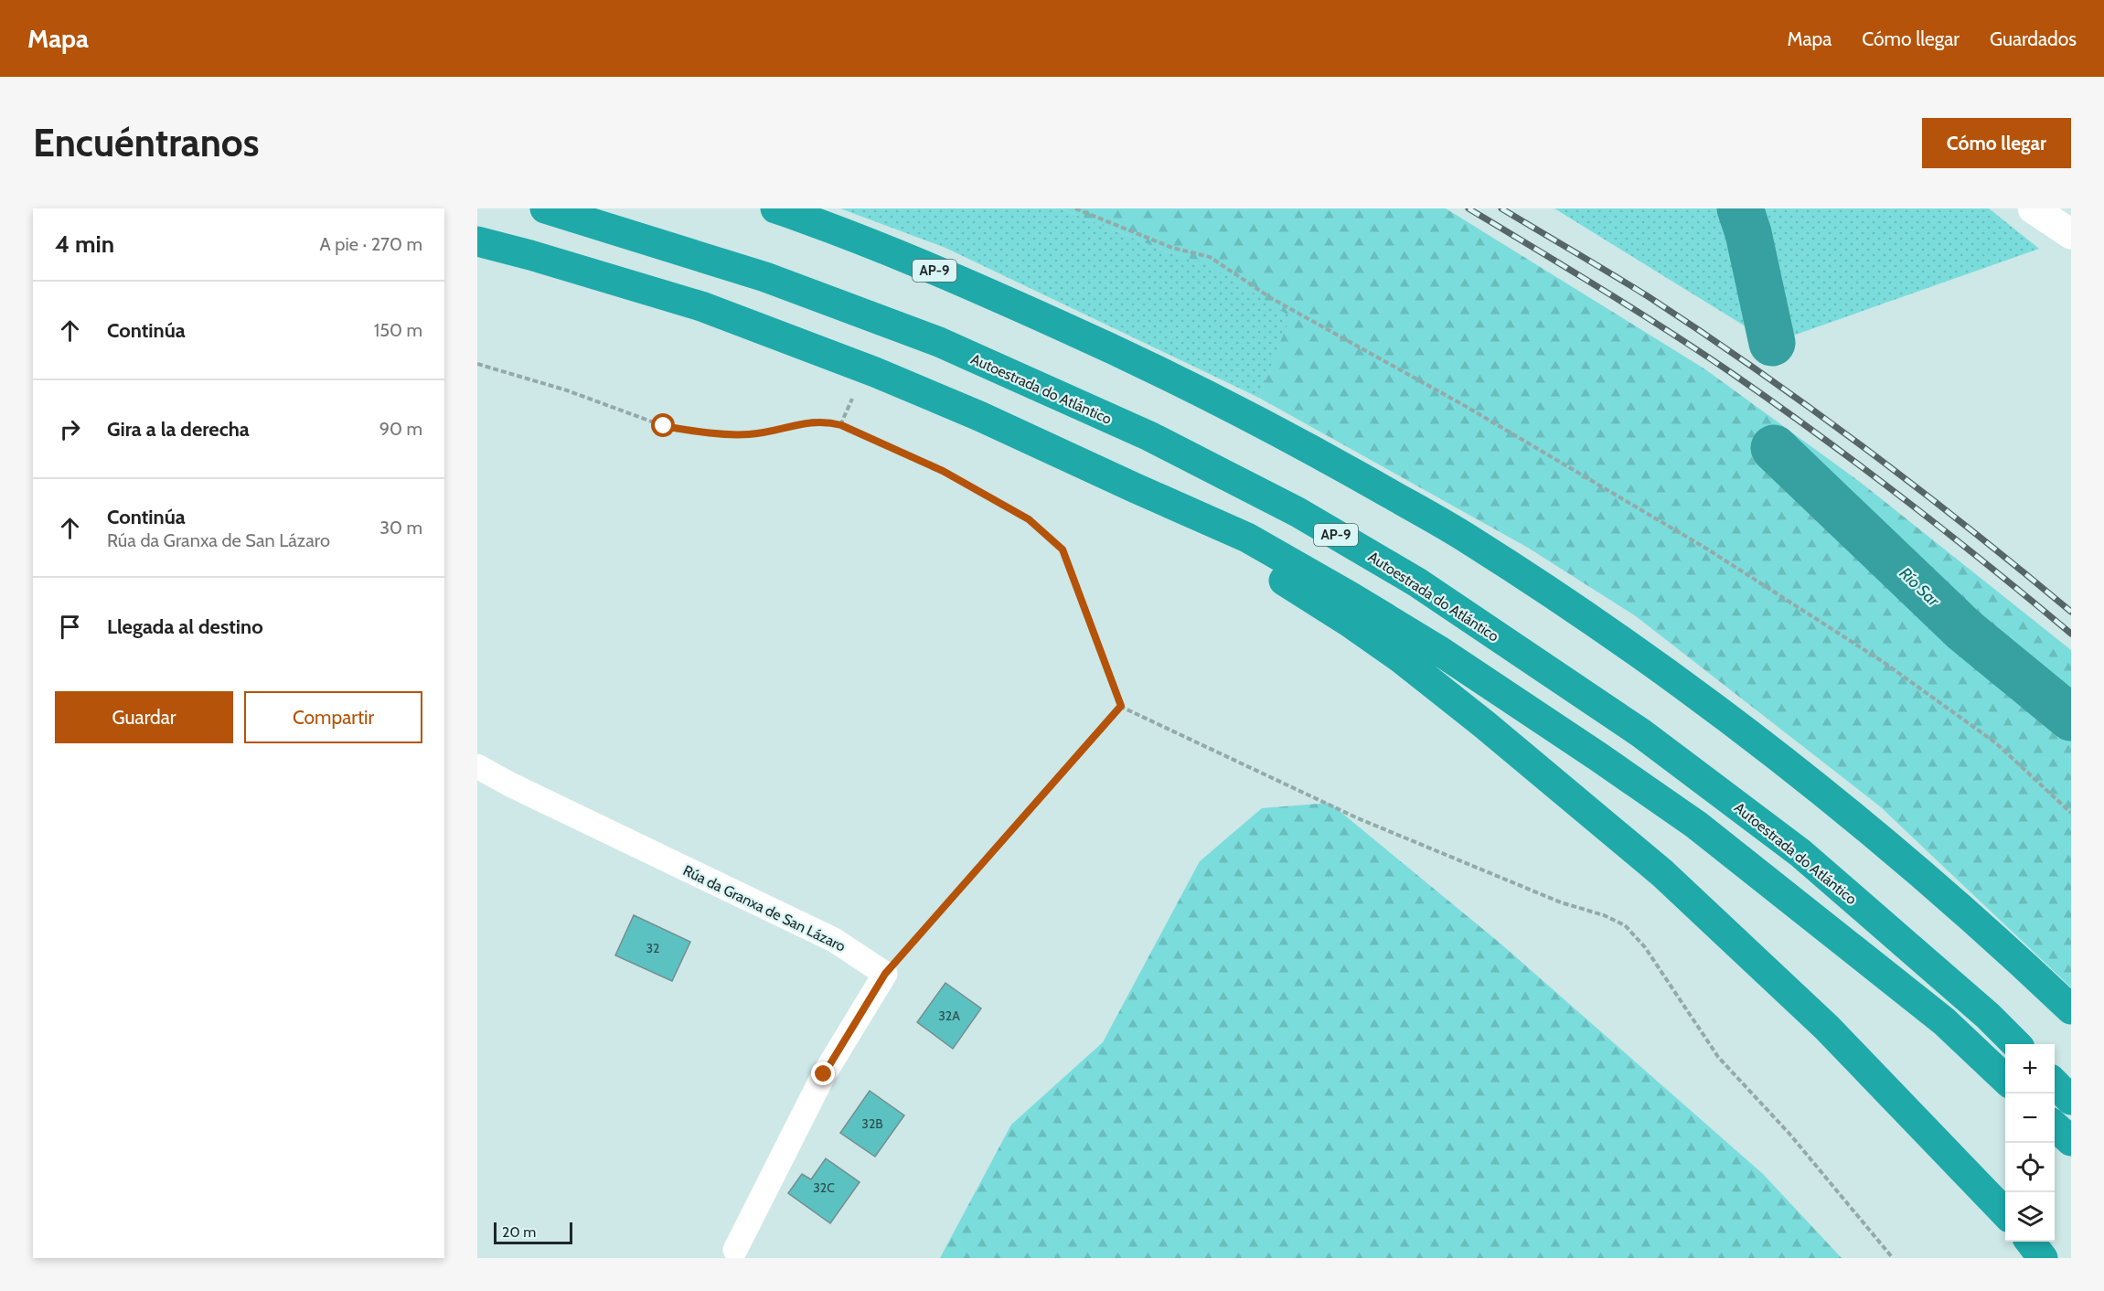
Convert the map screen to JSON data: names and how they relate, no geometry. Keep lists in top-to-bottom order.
{
  "streets": {
    "highway": ["AP-9", "Autoestrada do Atlántico"],
    "street": ["Rúa da Granxa de San Lázaro"]
  },
  "water": ["Río Sar"],
  "house_numbers": [
    "32",
    "32A",
    "32B",
    "32C"
  ],
  "scale_bar": "20 m",
  "page": {
    "header": "Mapa",
    "nav": ["Mapa", "Cómo llegar", "Guardados"],
    "buttons": [
      "Cómo llegar",
      ["Guardar", "Compartir"]
    ],
    "title": "Encuéntranos",
    "heading": ["4 min", "A pie · 270 m"],
    "list": [
      ["Continúa", "150 m"],
      ["Gira a la derecha", "90 m"],
      ["Continúa", "Rúa da Granxa de San Lázaro", "30 m"],
      "Llegada al destino"
    ],
    "map_buttons": ["+", "−"],
    "scale": "20 m"
  }
}
